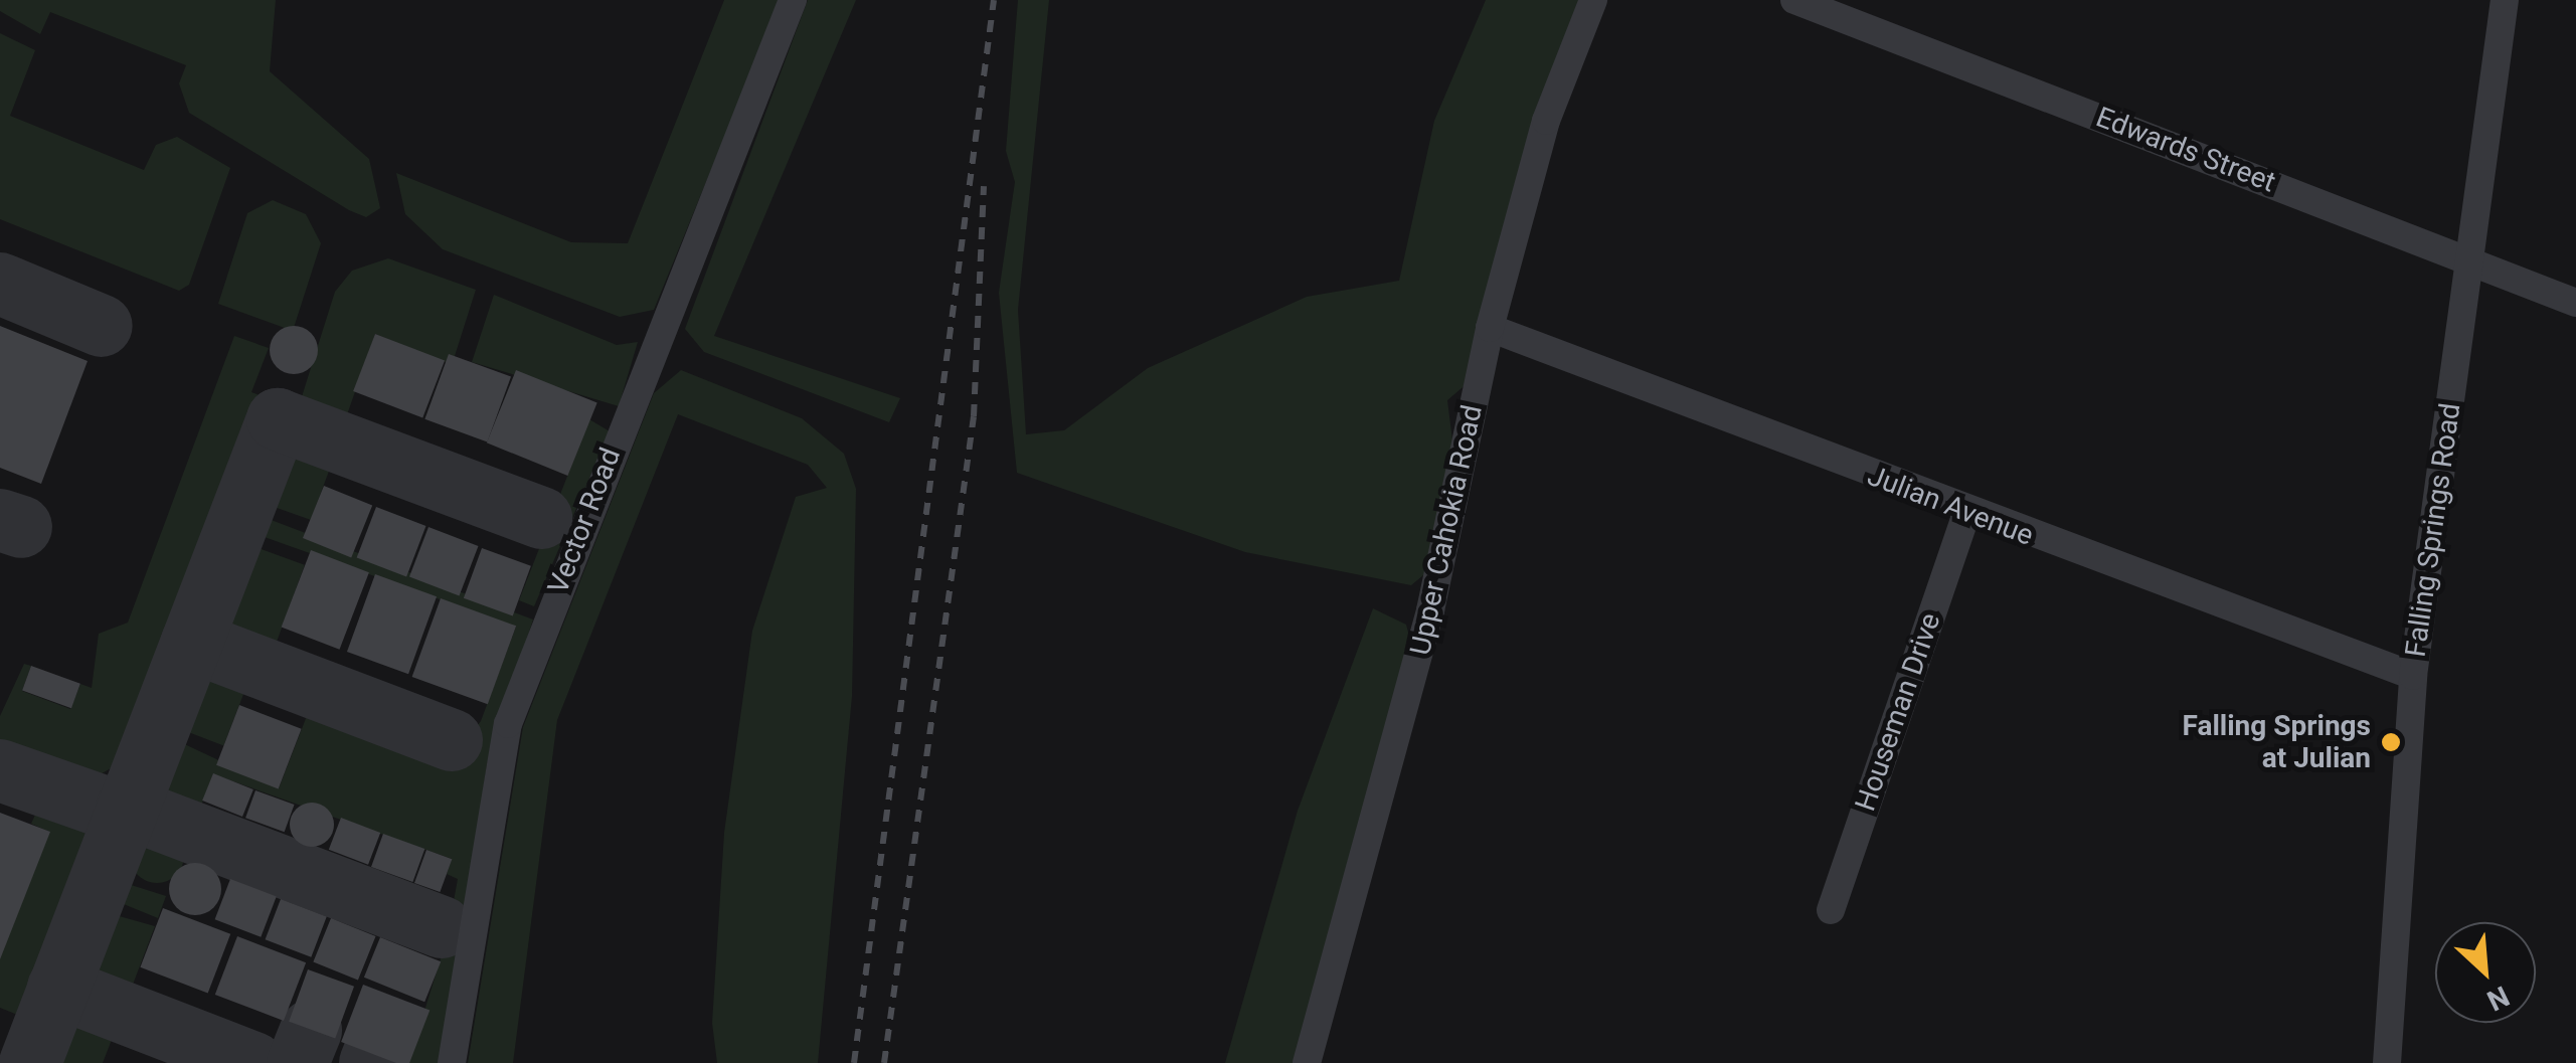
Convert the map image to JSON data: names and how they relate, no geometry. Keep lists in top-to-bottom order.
{
  "streets": {
    "street": [
      "Edwards Street",
      "Julian Avenue",
      "Vector Road",
      "Upper Cahokia Road",
      "Falling Springs Road",
      "Houseman Drive"
    ]
  },
  "crossings": [
    ["Edwards Street", "Falling Springs Road"],
    ["Julian Avenue", "Upper Cahokia Road"],
    ["Julian Avenue", "Falling Springs Road"],
    ["Julian Avenue", "Houseman Drive"]
  ],
  "places": ["Falling Springs at Julian"],
  "north": "bottom right"
}
